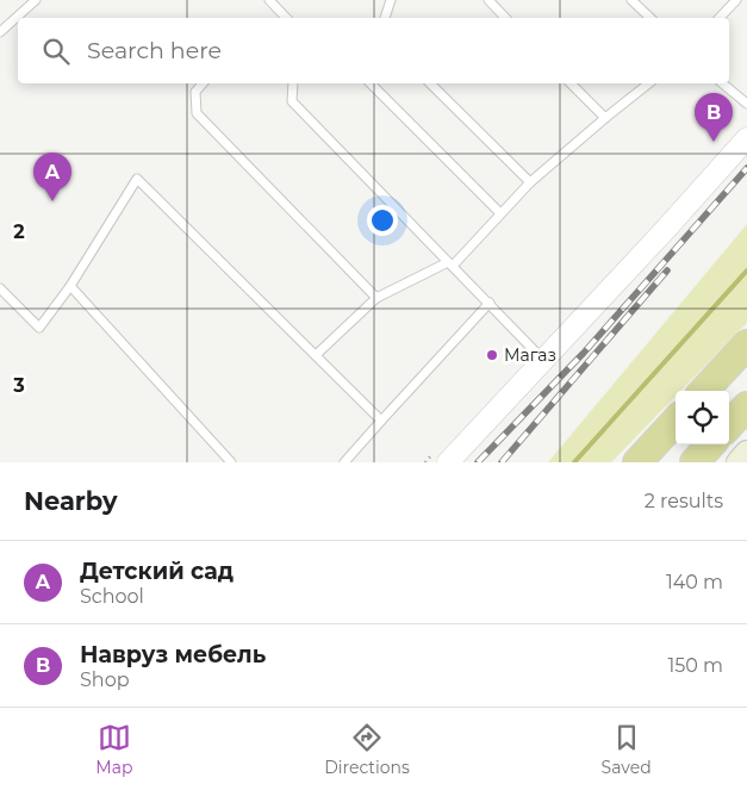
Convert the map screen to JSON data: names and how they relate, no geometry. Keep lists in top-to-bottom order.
{
  "places": ["Магаз"],
  "page": {
    "search": "Search here",
    "pins": ["B", "A"],
    "heading": ["Nearby", "2 results"],
    "list": [
      {
        "mark": "A",
        "name": "Детский сад",
        "note": "School",
        "value": "140 m"
      },
      {
        "mark": "B",
        "name": "Навруз мебель",
        "note": "Shop",
        "value": "150 m"
      }
    ],
    "nav": ["Map", "Directions", "Saved"]
  },
  "grid": {
    "rows": ["2", "3"]
  }
}
